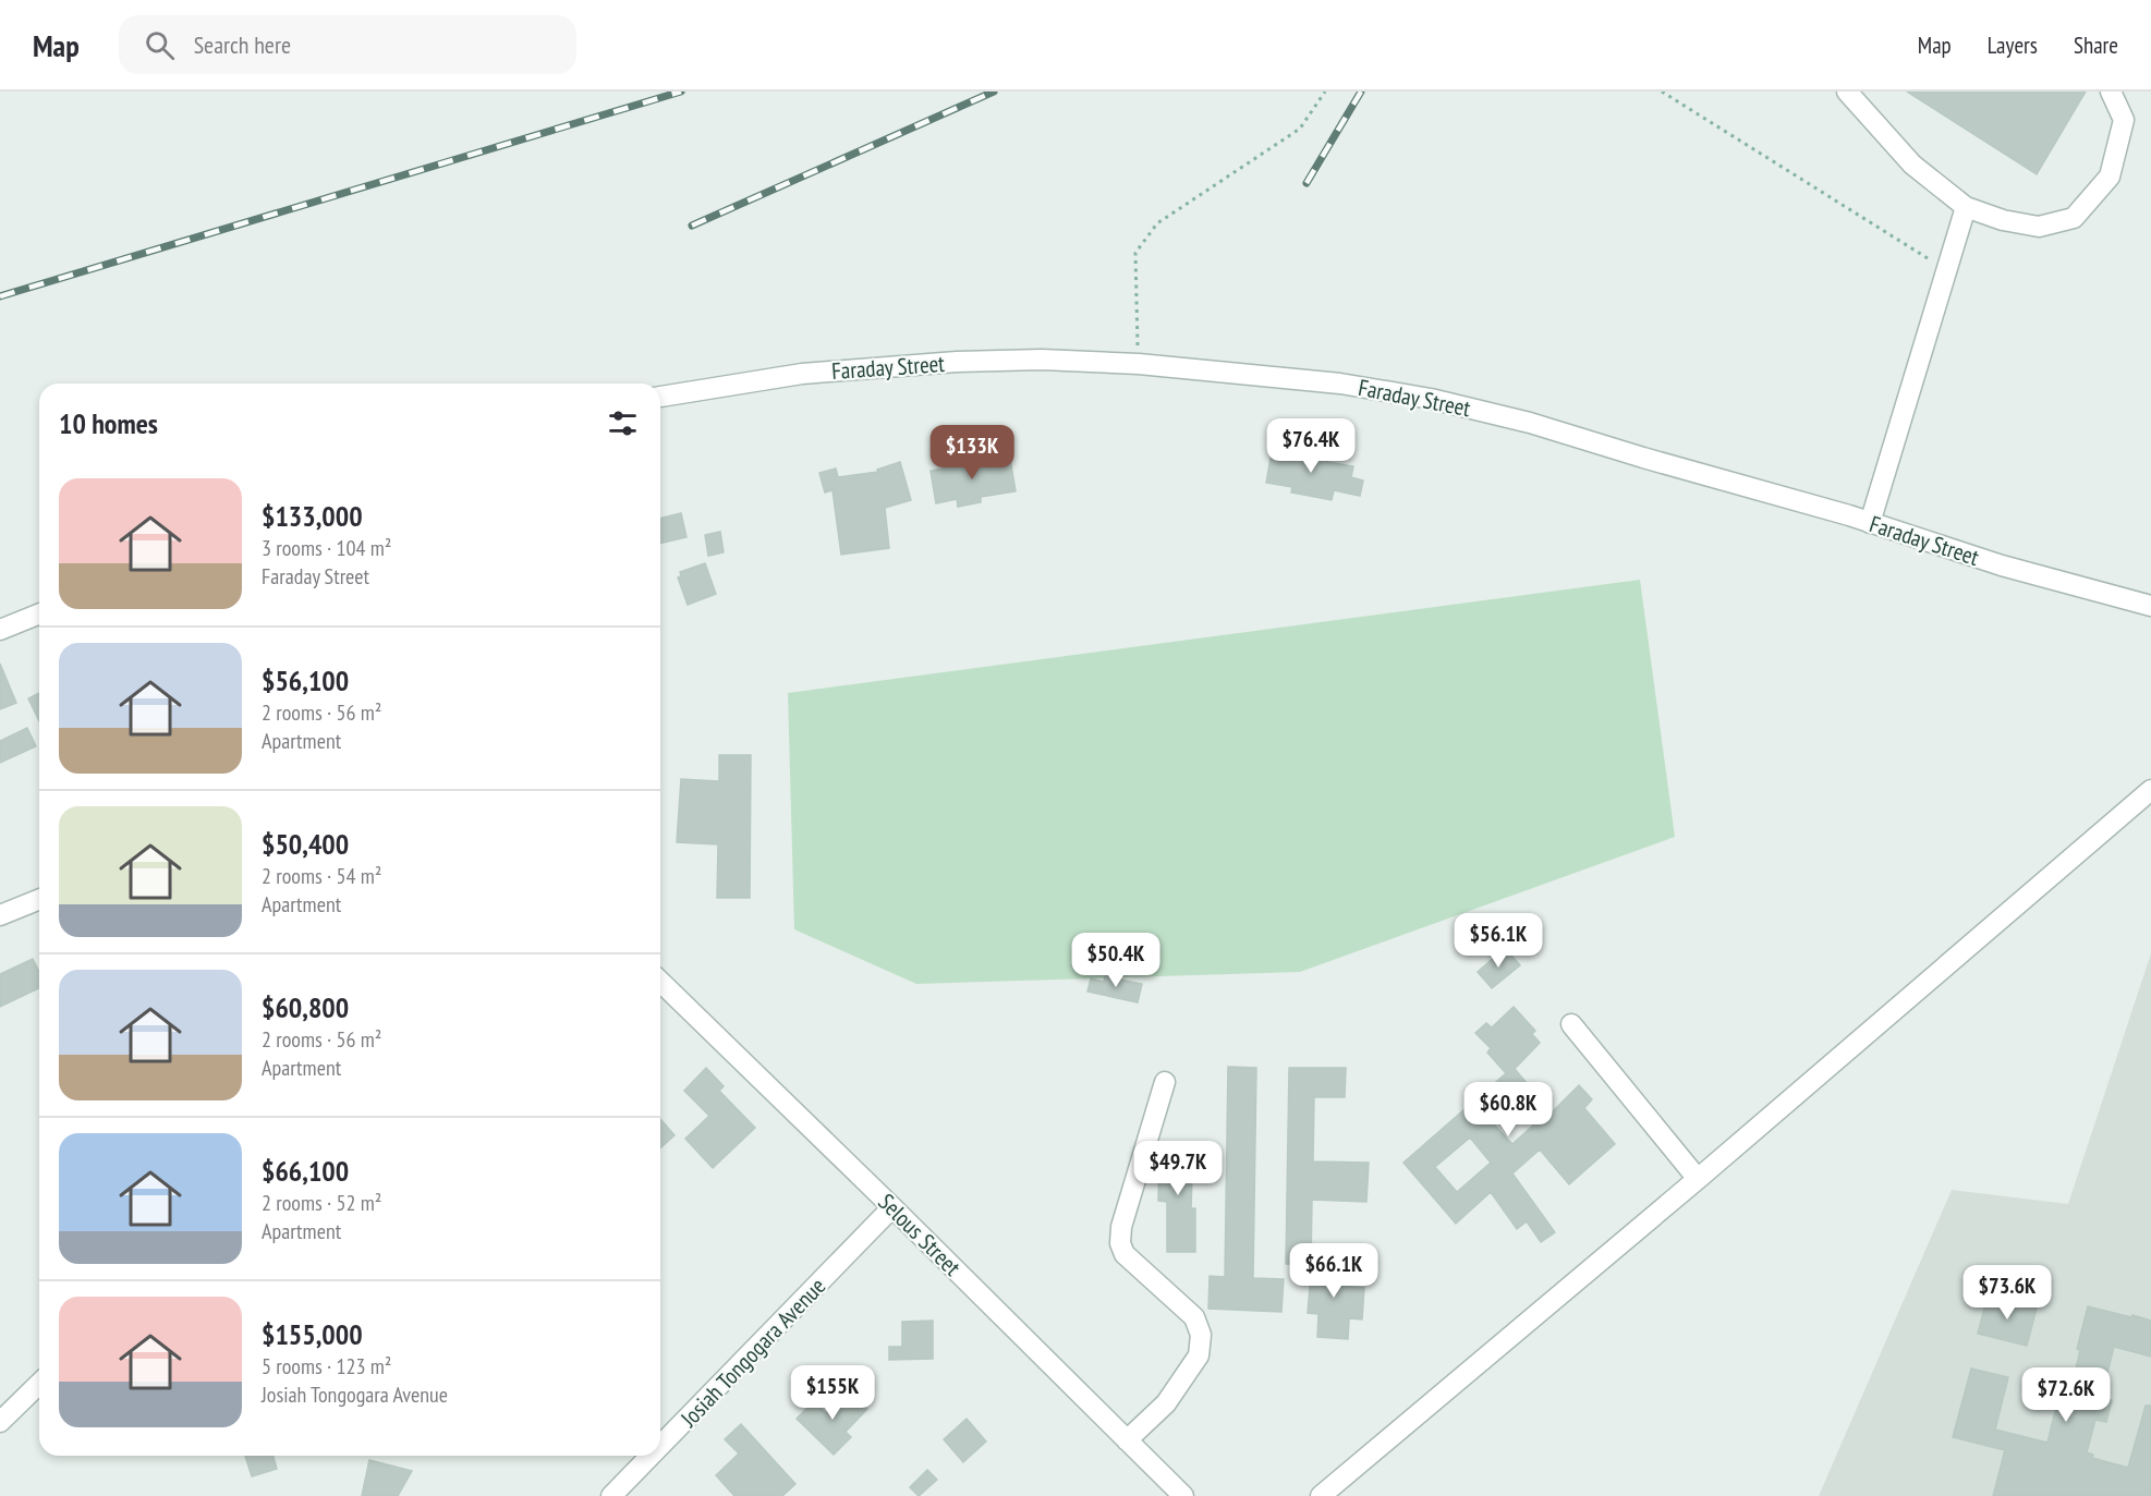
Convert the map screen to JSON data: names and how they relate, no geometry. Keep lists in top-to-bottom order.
{
  "streets": {
    "street": ["Faraday Street", "Selous Street", "Josiah Tongogara Avenue"]
  },
  "crossings": [
    ["Selous Street", "Josiah Tongogara Avenue"]
  ],
  "page": {
    "header": "Map",
    "search": "Search here",
    "nav": ["Map", "Layers", "Share"],
    "heading": "10 homes",
    "price": [
      "$76.4K",
      "$133K",
      "$56.1K",
      "$50.4K",
      "$60.8K",
      "$49.7K",
      "$66.1K",
      "$73.6K",
      "$155K",
      "$72.6K"
    ],
    "list": [
      {
        "name": "$133,000",
        "note": "3 rooms · 104 m² · Faraday Street"
      },
      {
        "name": "$56,100",
        "note": "2 rooms · 56 m² · Apartment"
      },
      {
        "name": "$50,400",
        "note": "2 rooms · 54 m² · Apartment"
      },
      {
        "name": "$60,800",
        "note": "2 rooms · 56 m² · Apartment"
      },
      {
        "name": "$66,100",
        "note": "2 rooms · 52 m² · Apartment"
      },
      {
        "name": "$155,000",
        "note": "5 rooms · 123 m² · Josiah Tongogara Avenue"
      }
    ]
  }
}
